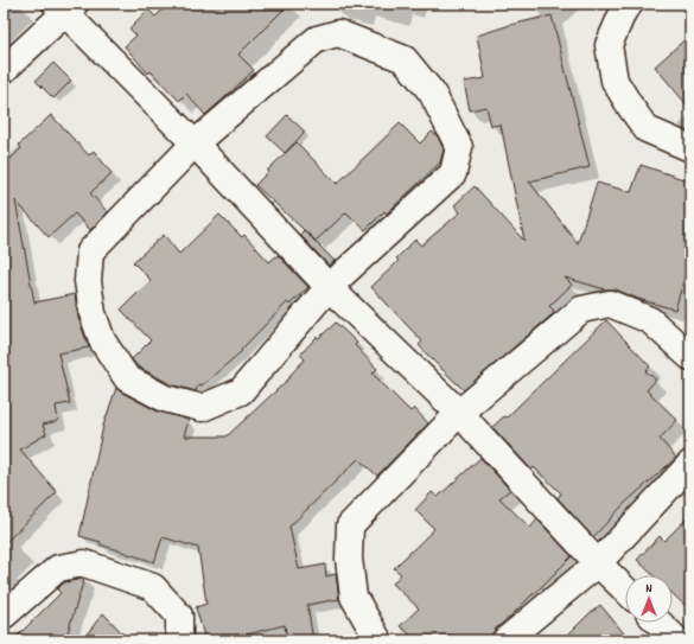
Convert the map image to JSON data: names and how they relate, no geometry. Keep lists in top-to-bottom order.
{
  "north": "top"
}
